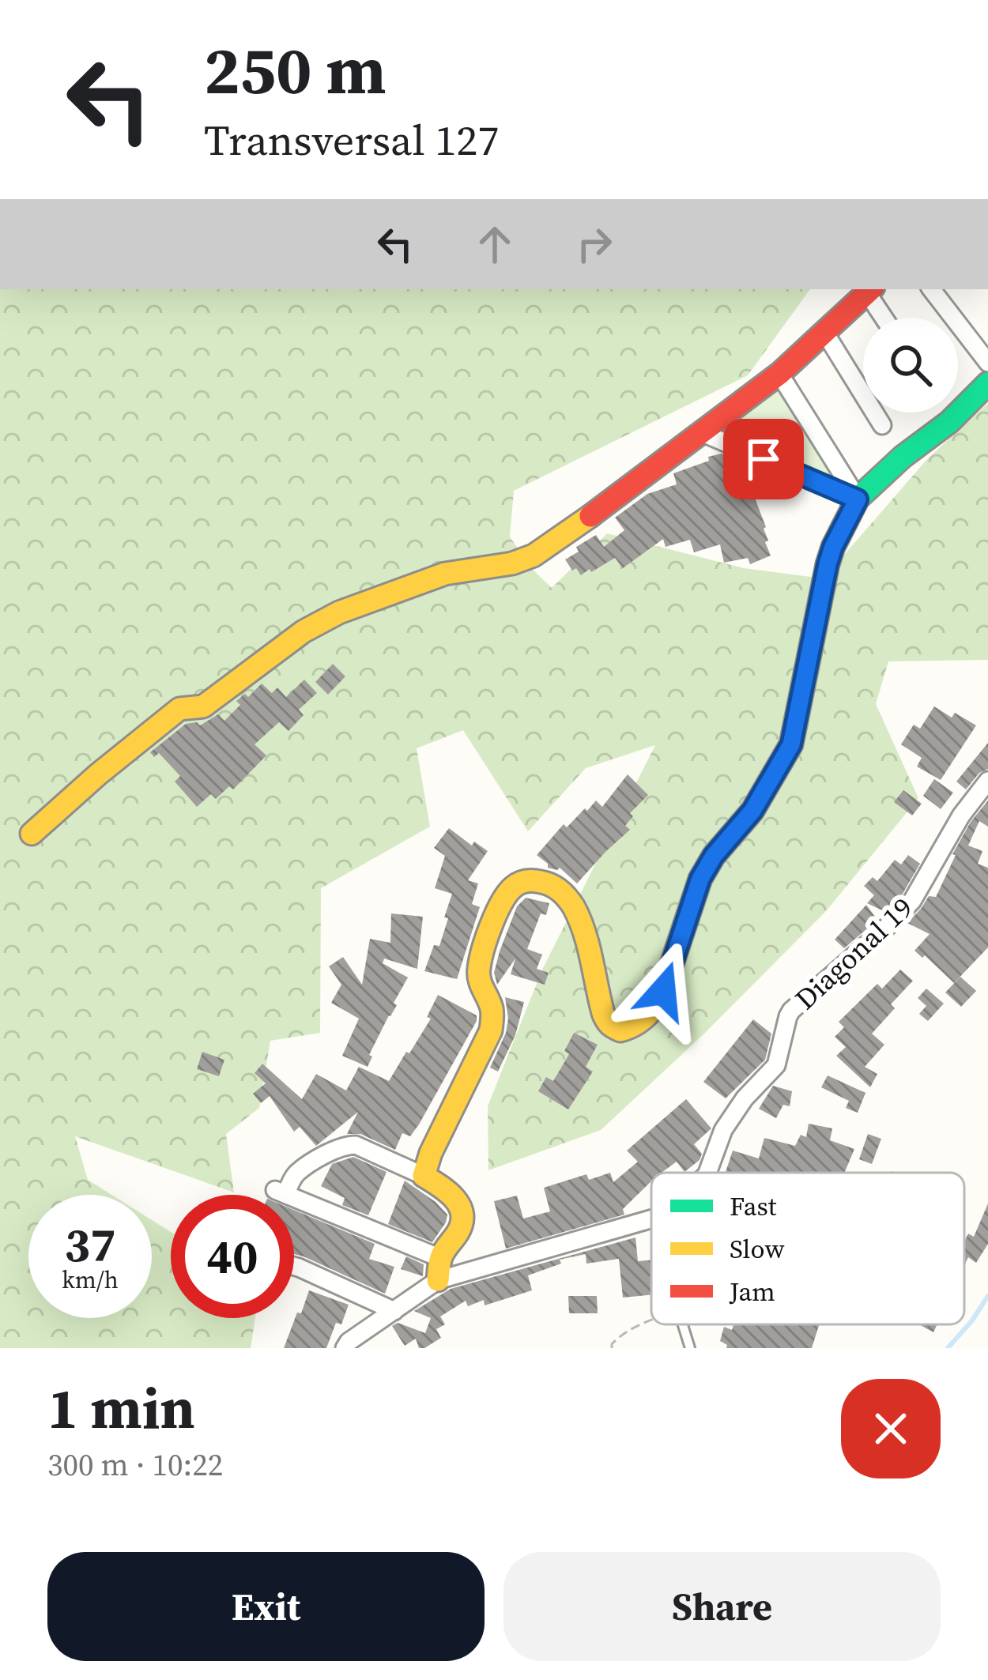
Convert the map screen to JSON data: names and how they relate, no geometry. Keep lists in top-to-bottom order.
{
  "streets": {
    "street": ["Diagonal 19"]
  },
  "legend": ["Fast", "Slow", "Jam"],
  "page": {
    "turn": ["250 m", "Transversal 127"],
    "speed": "37 km/h",
    "limit": "40",
    "heading": ["1 min", "300 m · 10:22"],
    "buttons": ["Exit", "Share"]
  }
}
